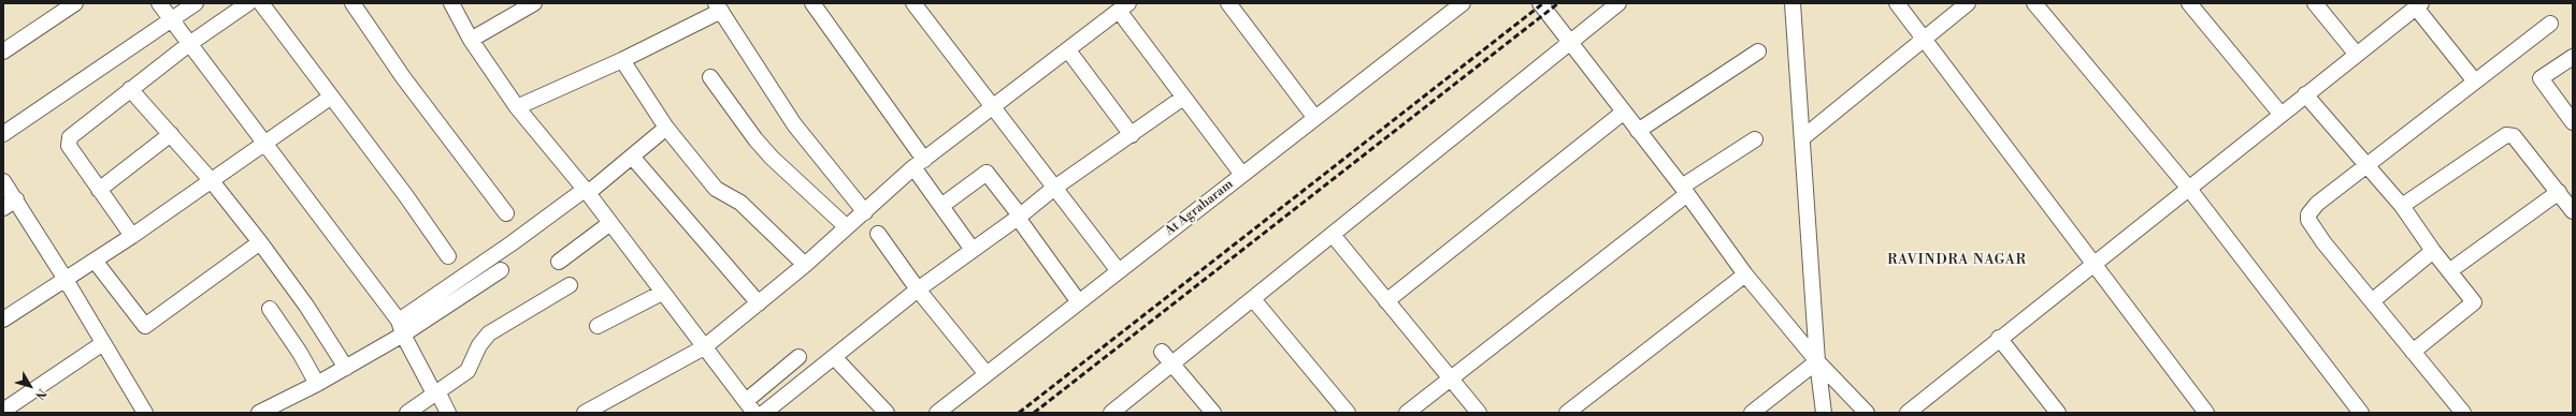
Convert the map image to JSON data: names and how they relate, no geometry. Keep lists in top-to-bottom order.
{
  "streets": {
    "street": ["At Agraharam"]
  },
  "districts": ["RAVINDRA NAGAR"],
  "north": "bottom right"
}
